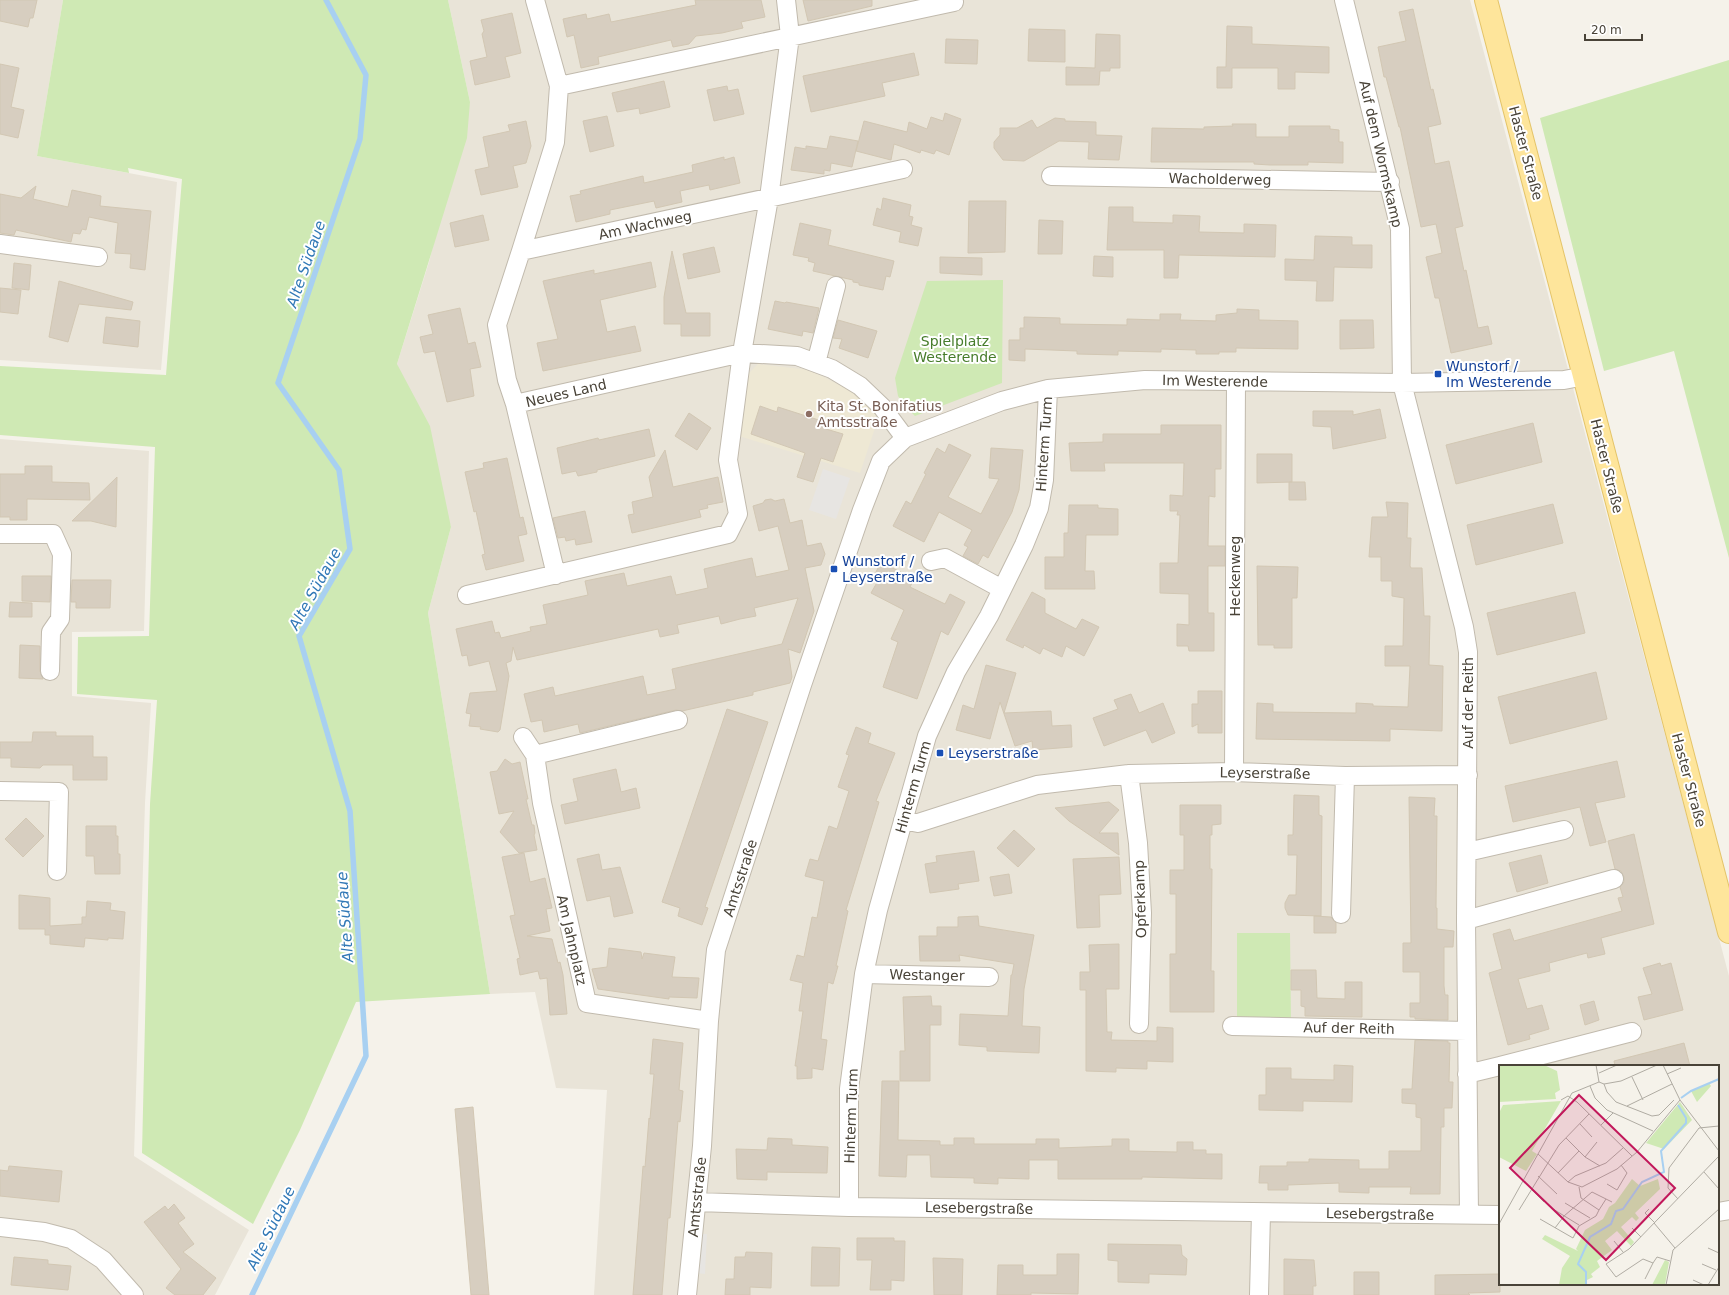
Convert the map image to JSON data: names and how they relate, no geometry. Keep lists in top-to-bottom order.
{
  "streets": {
    "main road": ["Haster Straße"],
    "street": [
      "Auf dem Wormskamp",
      "Wacholderweg",
      "Am Wachweg",
      "Im Westerende",
      "Neues Land",
      "Hinterm Turm",
      "Heckenweg",
      "Auf der Reith",
      "Leyserstraße",
      "Amtsstraße",
      "Opferkamp",
      "Am Jahnplatz",
      "Westanger",
      "Lesebergstraße"
    ]
  },
  "crossings": [
    ["Haster Straße", "Im Westerende"],
    ["Auf dem Wormskamp", "Wacholderweg"],
    ["Auf dem Wormskamp", "Im Westerende"],
    ["Auf dem Wormskamp", "Auf der Reith"],
    ["Im Westerende", "Neues Land"],
    ["Im Westerende", "Hinterm Turm"],
    ["Im Westerende", "Heckenweg"],
    ["Im Westerende", "Auf der Reith"],
    ["Im Westerende", "Amtsstraße"],
    ["Hinterm Turm", "Leyserstraße"],
    ["Hinterm Turm", "Westanger"],
    ["Hinterm Turm", "Lesebergstraße"],
    ["Heckenweg", "Leyserstraße"],
    ["Auf der Reith", "Leyserstraße"],
    ["Auf der Reith", "Lesebergstraße"],
    ["Leyserstraße", "Opferkamp"],
    ["Amtsstraße", "Am Jahnplatz"],
    ["Amtsstraße", "Lesebergstraße"]
  ],
  "water": ["Alte Südaue"],
  "parks": ["Spielplatz Westerende"],
  "places": {
    "transit": ["Wunstorf / Im Westerende", "Wunstorf / Leyserstraße", "Leyserstraße"],
    "other": ["Kita St. Bonifatius Amtsstraße"]
  },
  "scale_bar": "20 m"
}
